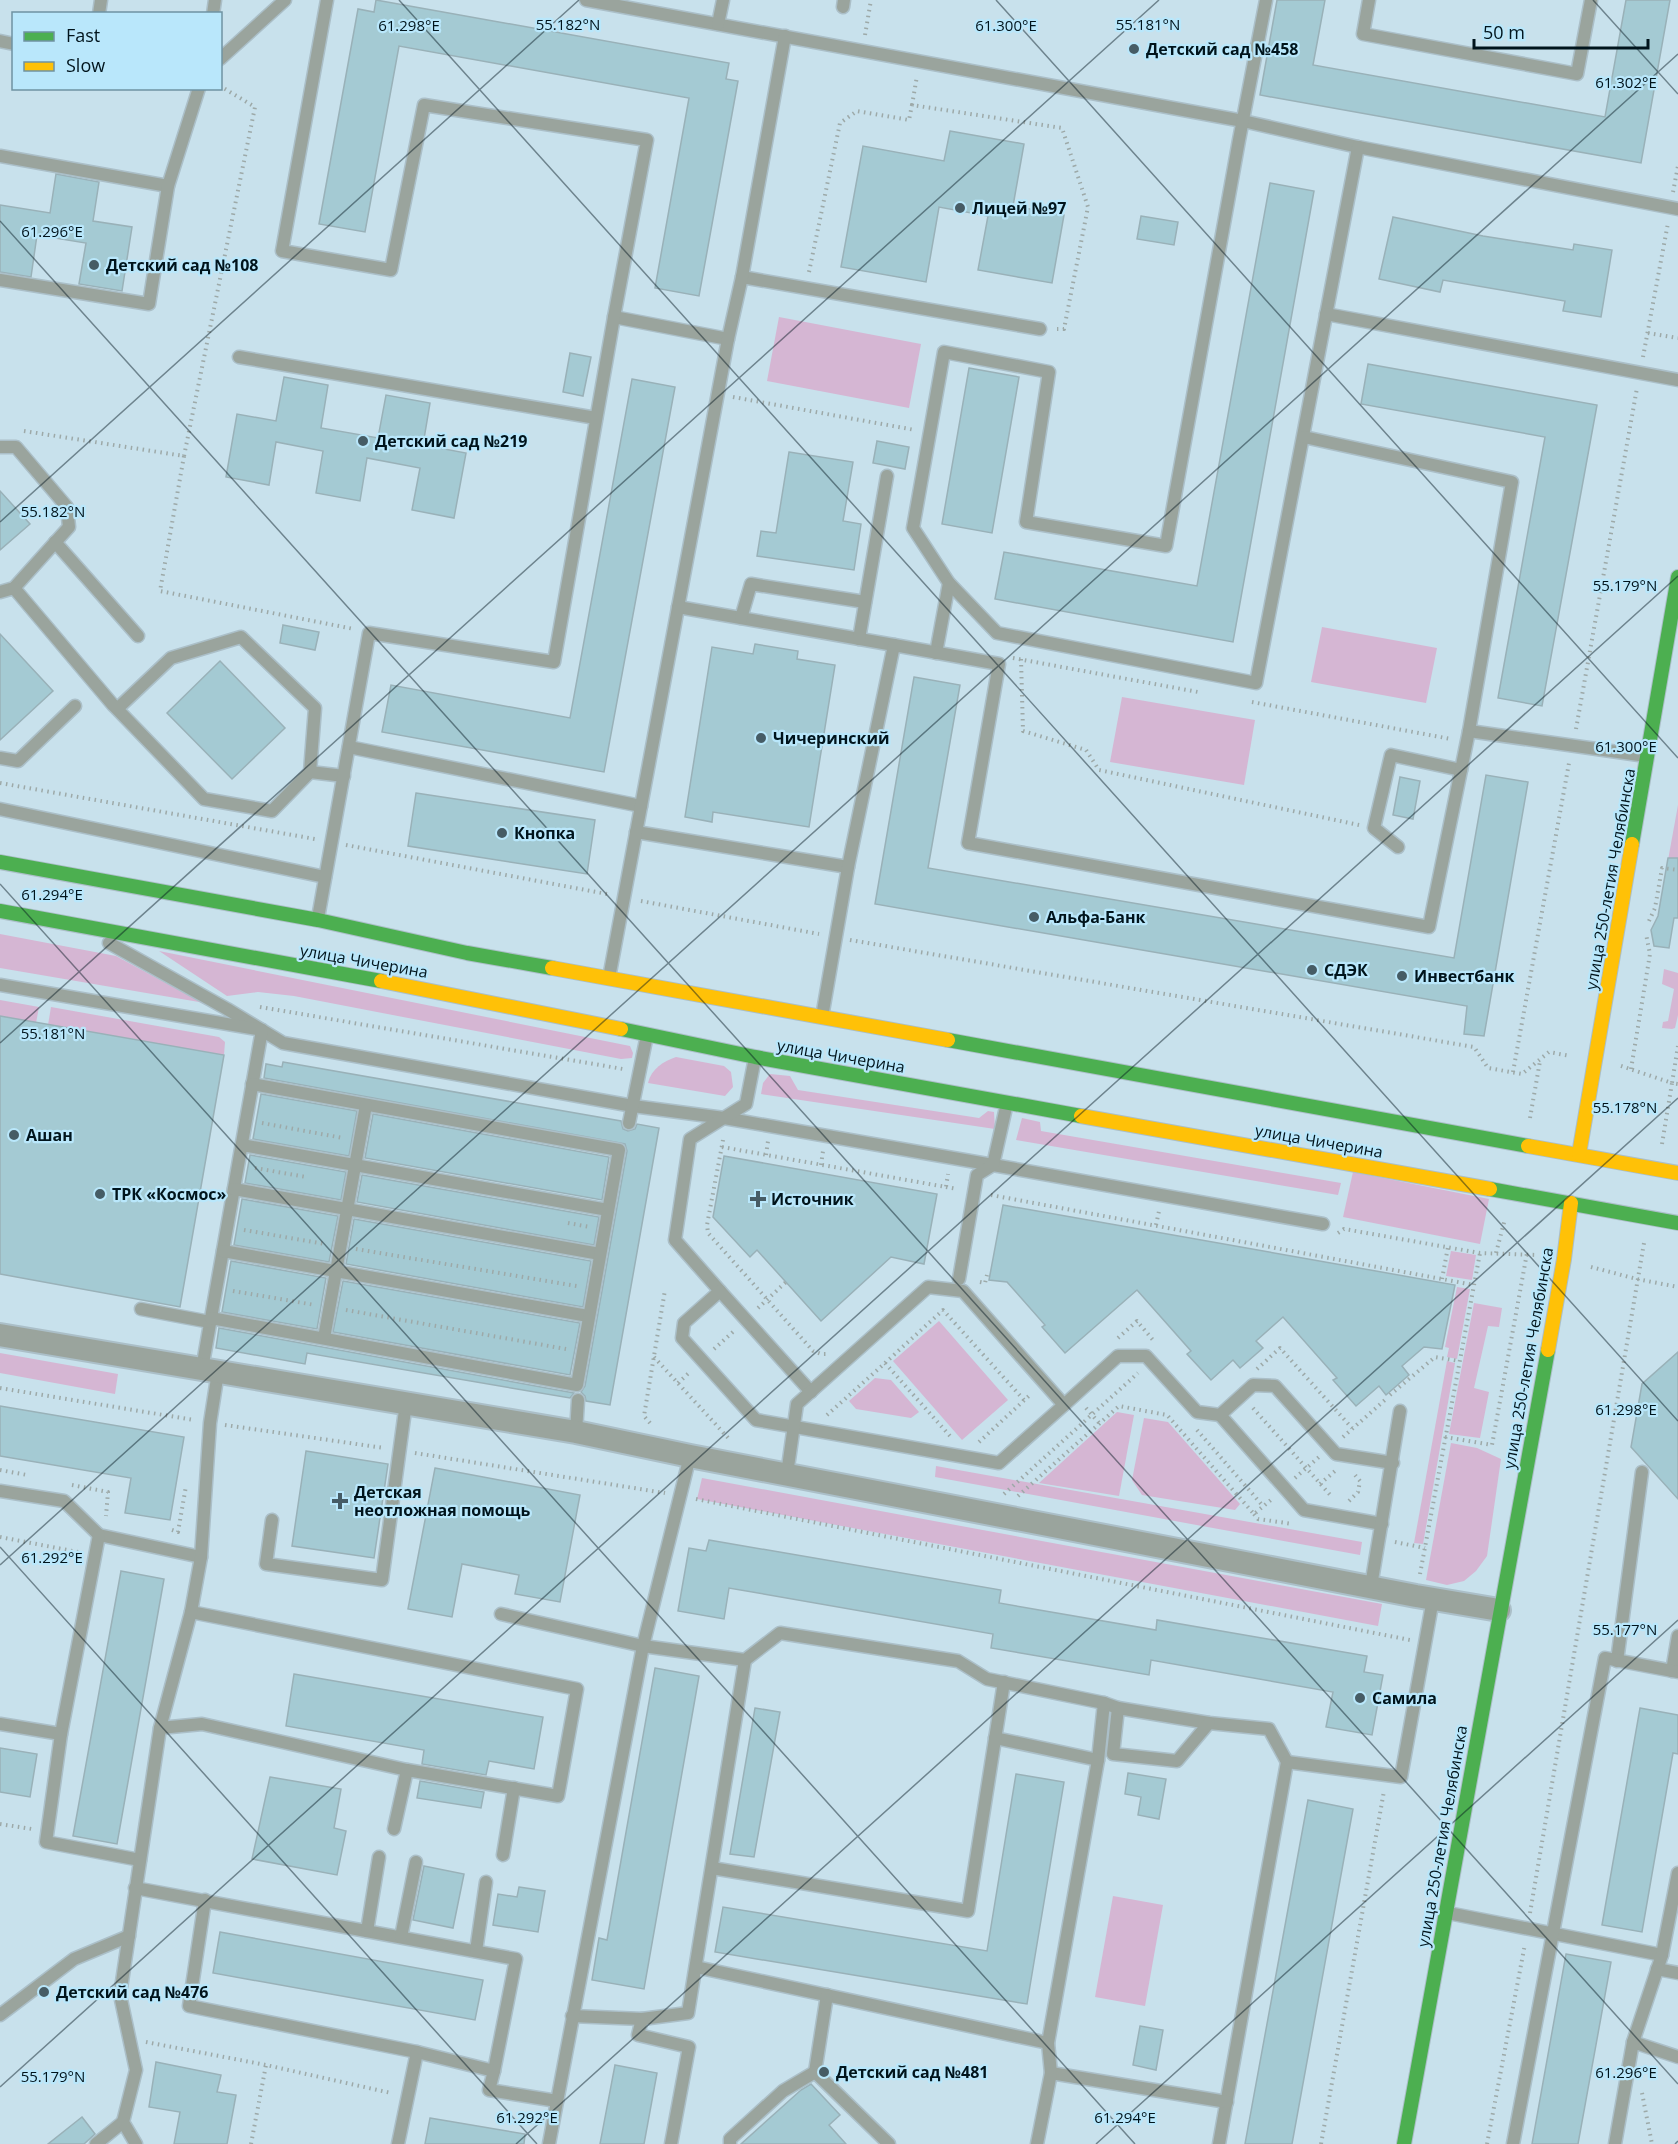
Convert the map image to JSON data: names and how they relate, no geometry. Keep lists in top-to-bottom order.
{
  "streets": {
    "main road": ["улица 250-летия Челябинска", "улица Чичерина"]
  },
  "crossings": [
    ["улица 250-летия Челябинска", "улица Чичерина"]
  ],
  "places": {
    "other": [
      "Детский сад №458",
      "Лицей №97",
      "Детский сад №108",
      "Детский сад №219",
      "Чичеринский",
      "Кнопка",
      "Альфа-Банк",
      "СДЭК",
      "Инвестбанк",
      "Ашан",
      "ТРК «Космос»",
      "Самила",
      "Детский сад №476",
      "Детский сад №481"
    ],
    "health": ["Источник", "Детская неотложная помощь"]
  },
  "legend": ["Fast", "Slow"],
  "scale_bar": "50 m",
  "coordinates": [
    "55.181°N",
    "55.182°N",
    "61.298°E",
    "61.300°E",
    "61.302°E",
    "61.296°E",
    "55.179°N",
    "61.294°E",
    "55.178°N",
    "61.292°E",
    "55.177°N"
  ]
}
